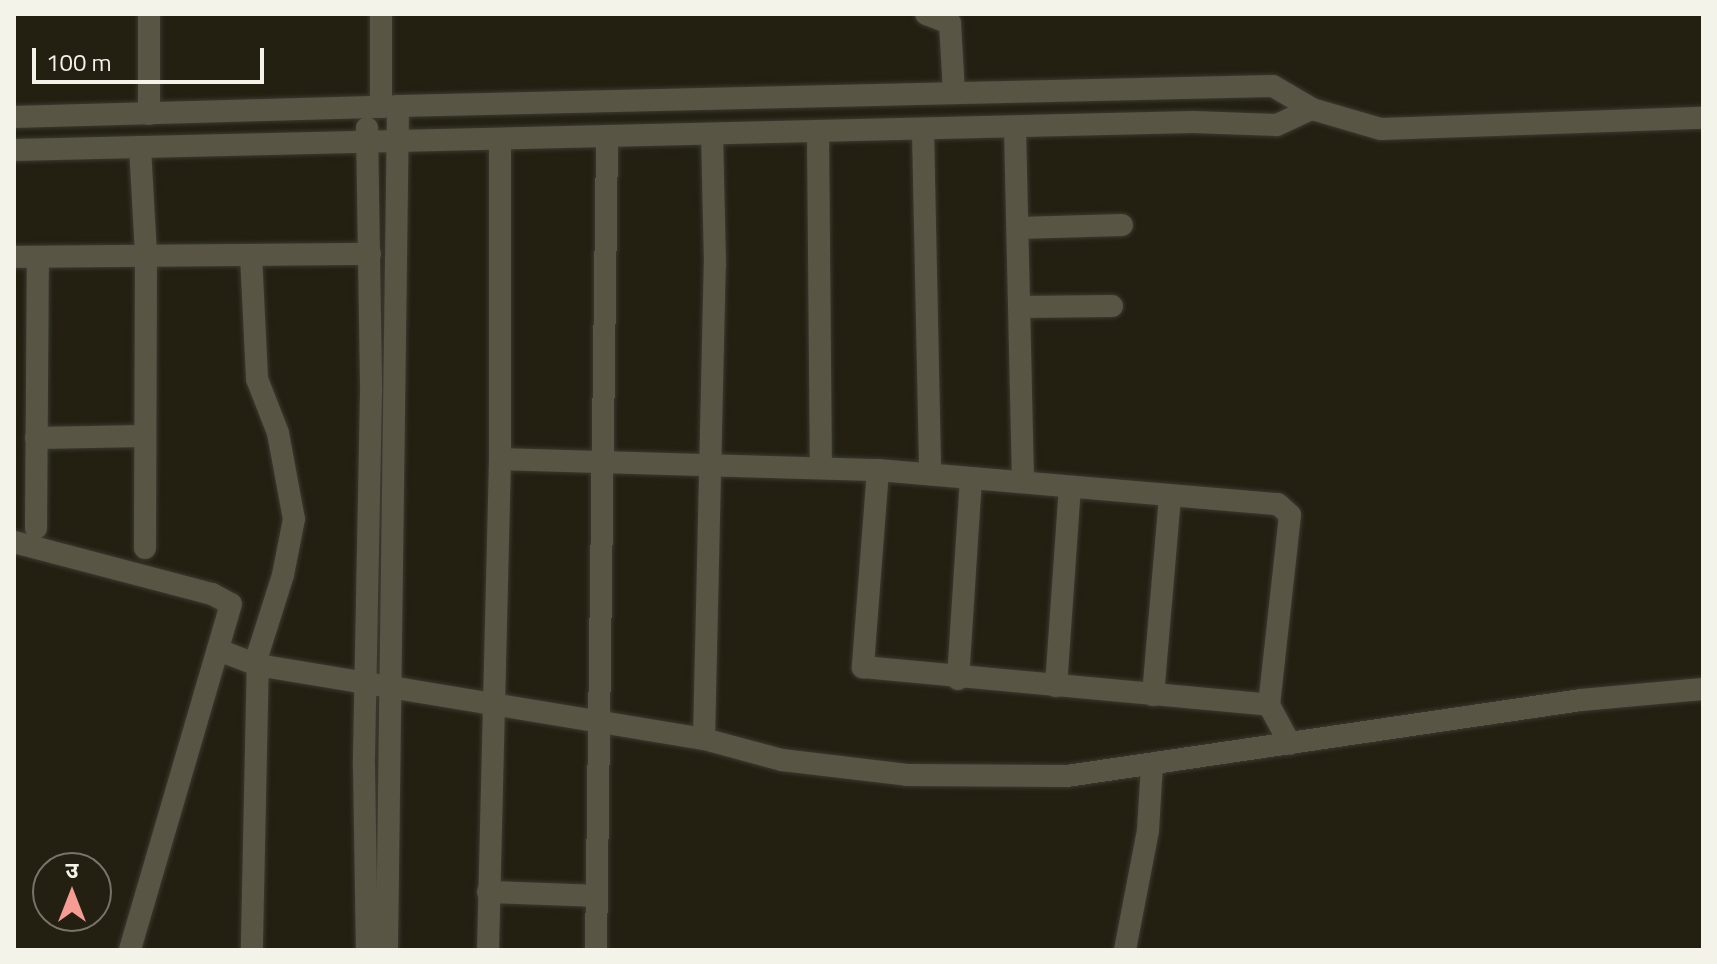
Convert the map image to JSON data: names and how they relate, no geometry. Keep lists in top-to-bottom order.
{
  "scale_bar": "100 m",
  "north": "top"
}
